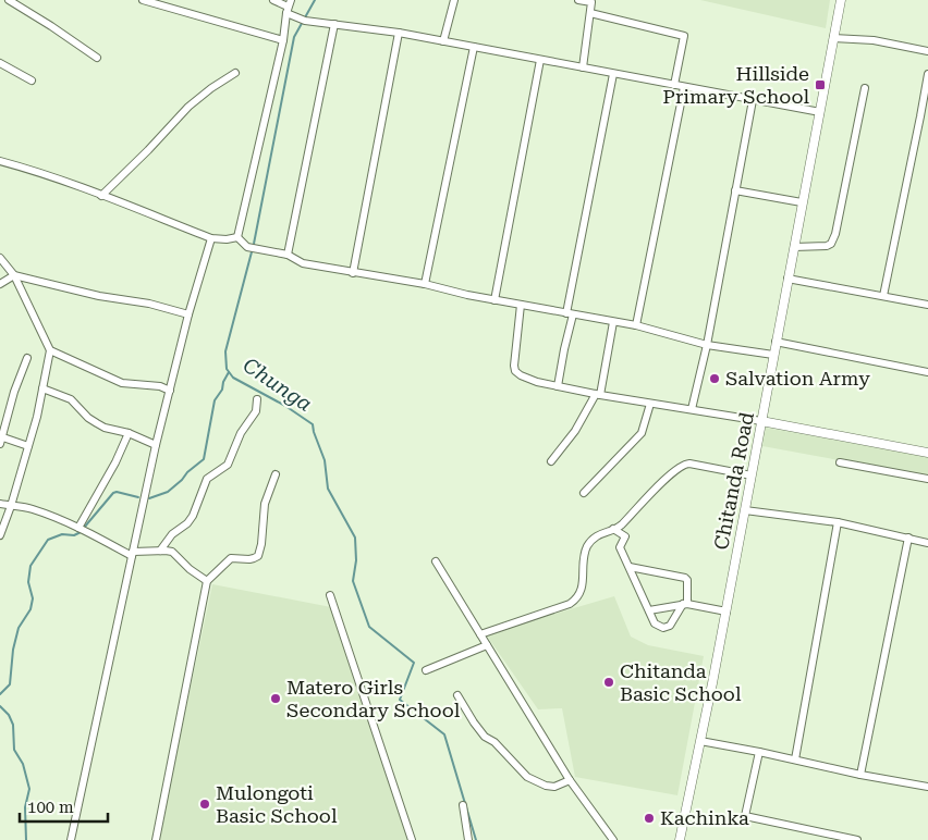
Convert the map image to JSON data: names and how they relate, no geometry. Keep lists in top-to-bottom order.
{
  "streets": {
    "street": ["Chitanda Road"]
  },
  "water": ["Chunga"],
  "places": {
    "transit": ["Hillside Primary School"],
    "other": [
      "Salvation Army",
      "Chitanda Basic School",
      "Matero Girls Secondary School",
      "Mulongoti Basic School",
      "Kachinka"
    ]
  },
  "scale_bar": "100 m"
}
